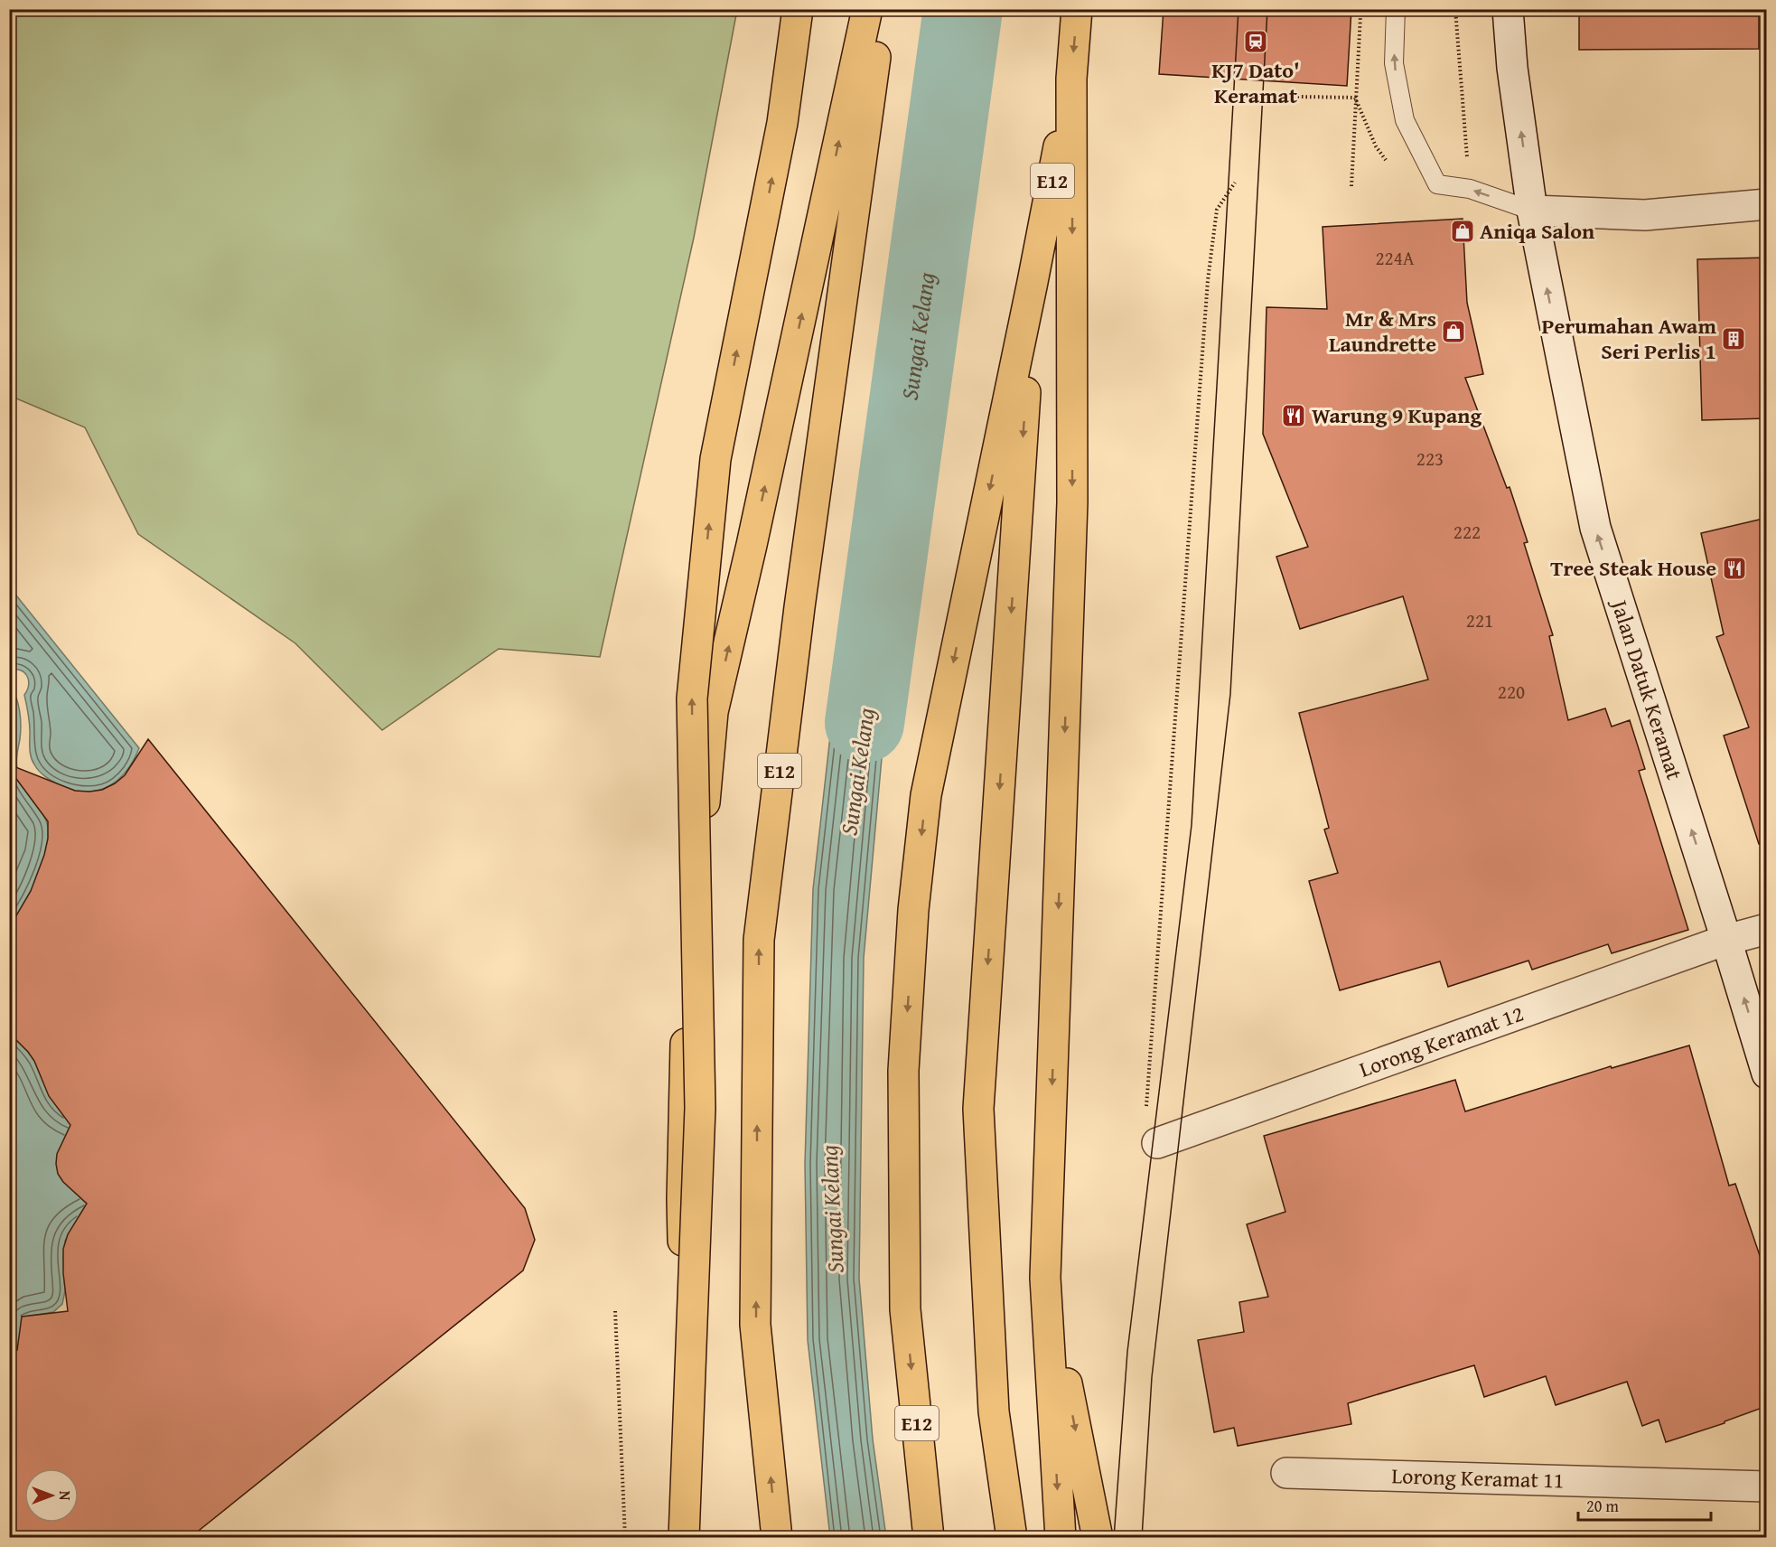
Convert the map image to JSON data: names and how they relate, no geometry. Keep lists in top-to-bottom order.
{
  "streets": {
    "highway": ["E12"],
    "street": ["Jalan Datuk Keramat", "Lorong Keramat 12", "Lorong Keramat 11"]
  },
  "crossings": [
    ["Jalan Datuk Keramat", "Lorong Keramat 12"]
  ],
  "one_way": ["Jalan Datuk Keramat"],
  "water": ["Sungai Kelang"],
  "places": {
    "station": ["KJ7 Dato' Keramat"],
    "shop": ["Aniqa Salon", "Mr & Mrs Laundrette"],
    "building": ["Perumahan Awam Seri Perlis 1"],
    "restaurant": ["Warung 9 Kupang", "Tree Steak House"]
  },
  "house_numbers": [
    "224A",
    "223",
    "222",
    "221",
    "220"
  ],
  "scale_bar": "20 m",
  "north": "right"
}
